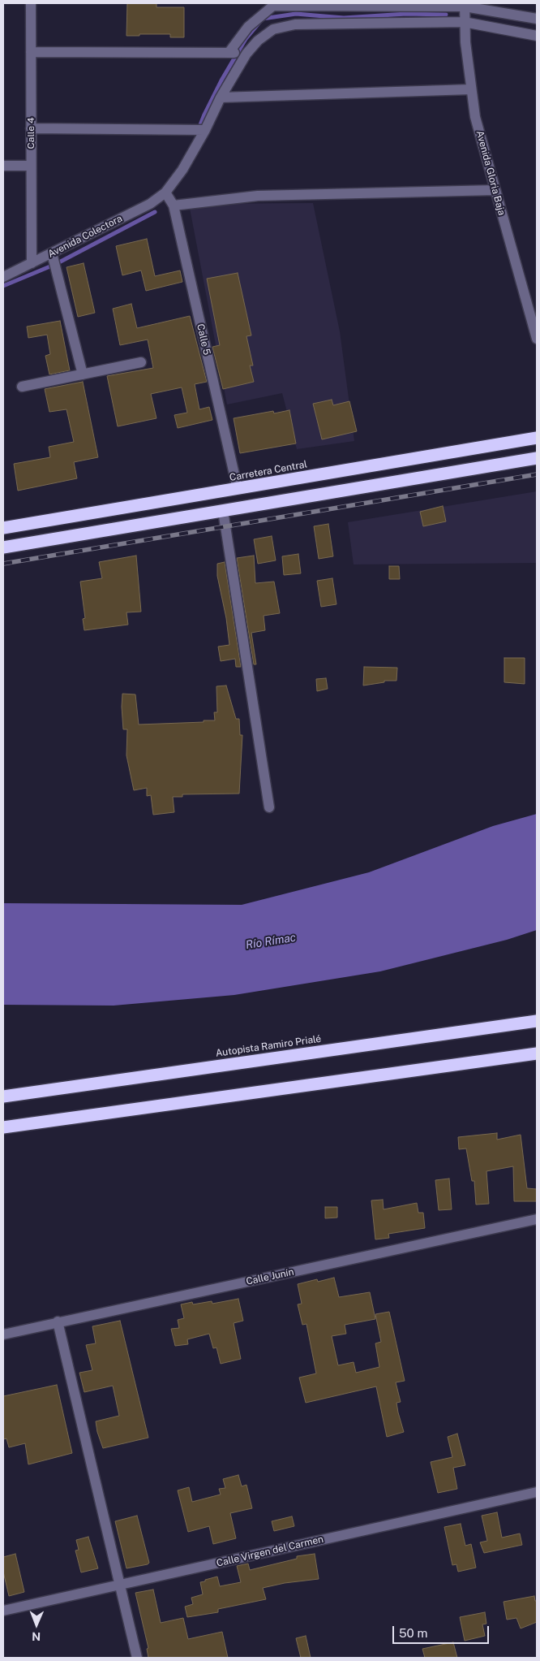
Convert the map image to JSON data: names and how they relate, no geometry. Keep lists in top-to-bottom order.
{
  "streets": {
    "highway": ["Carretera Central", "Autopista Ramiro Prialé"],
    "street": [
      "Calle 4",
      "Avenida Gloria Baja",
      "Avenida Colectora",
      "Calle 5",
      "Calle Junín",
      "Calle Virgen del Carmen"
    ]
  },
  "crossings": [
    ["Calle 4", "Avenida Colectora"],
    ["Avenida Gloria Baja", "Avenida Colectora"],
    ["Avenida Colectora", "Calle 5"],
    ["Calle 5", "Carretera Central"]
  ],
  "water": ["Río Rímac"],
  "scale_bar": "50 m",
  "north": "bottom"
}
